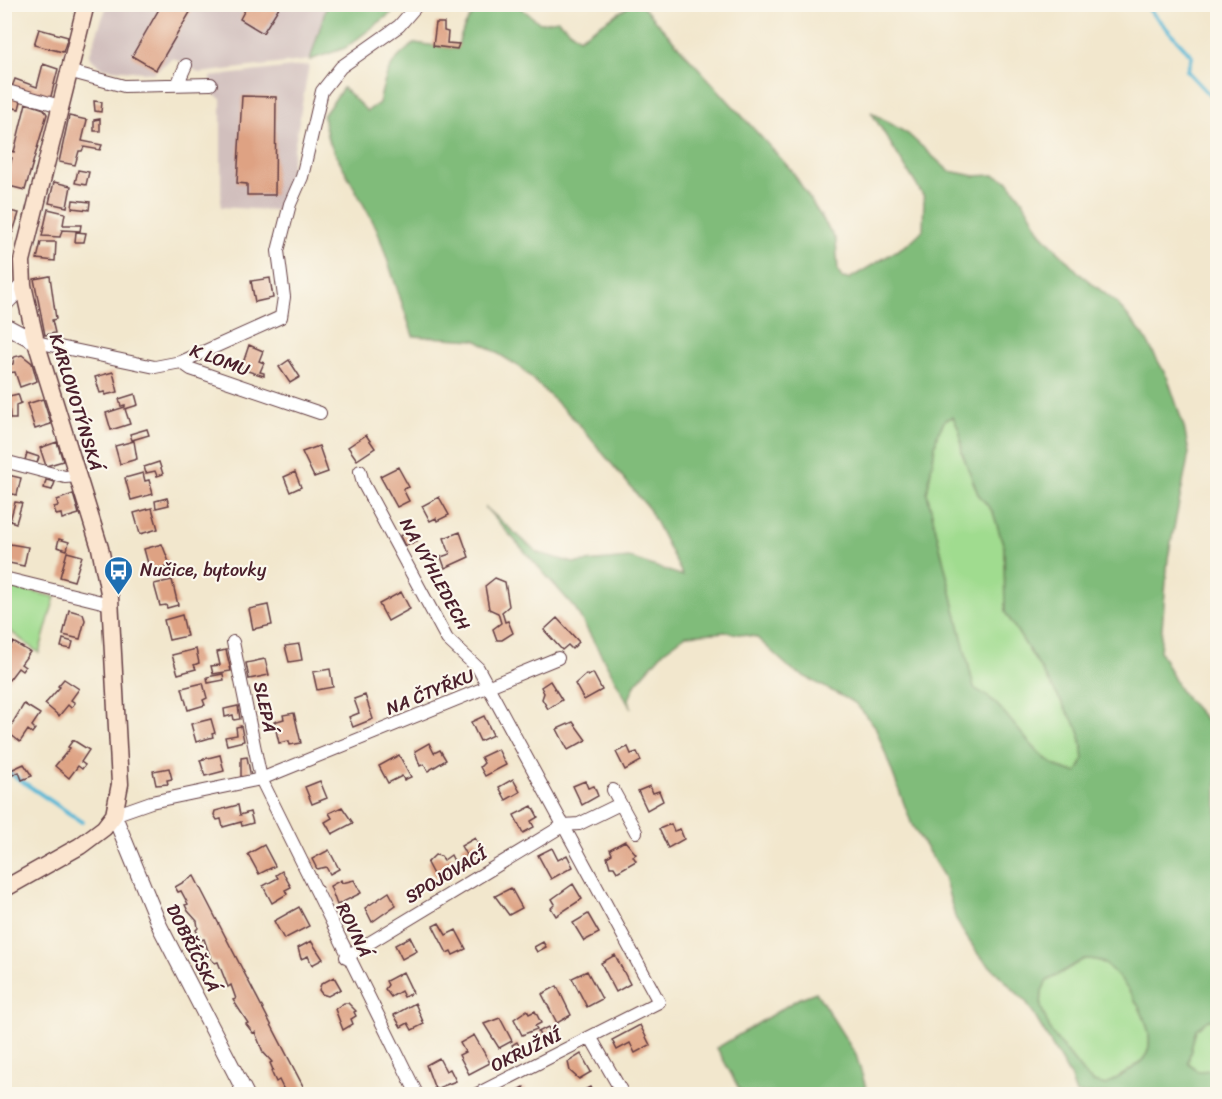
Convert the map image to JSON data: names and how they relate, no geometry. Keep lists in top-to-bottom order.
{
  "streets": {
    "main road": ["KARLOVOTÝNSKÁ"],
    "street": [
      "K LOMU",
      "NA VÝHLEDECH",
      "NA ČTYŘKU",
      "SLEPÁ",
      "SPOJOVACÍ",
      "ROVNÁ",
      "DOBŘÍČSKÁ",
      "OKRUŽNÍ"
    ]
  },
  "crossings": [
    ["K LOMU", "KARLOVOTÝNSKÁ"],
    ["KARLOVOTÝNSKÁ", "NA ČTYŘKU"],
    ["KARLOVOTÝNSKÁ", "DOBŘÍČSKÁ"],
    ["NA VÝHLEDECH", "NA ČTYŘKU"],
    ["NA ČTYŘKU", "SLEPÁ"],
    ["NA ČTYŘKU", "SPOJOVACÍ"],
    ["NA ČTYŘKU", "ROVNÁ"],
    ["NA ČTYŘKU", "DOBŘÍČSKÁ"],
    ["NA ČTYŘKU", "OKRUŽNÍ"],
    ["SLEPÁ", "ROVNÁ"],
    ["SPOJOVACÍ", "ROVNÁ"]
  ],
  "places": {
    "bus stop": ["Nučice, bytovky"]
  }
}
